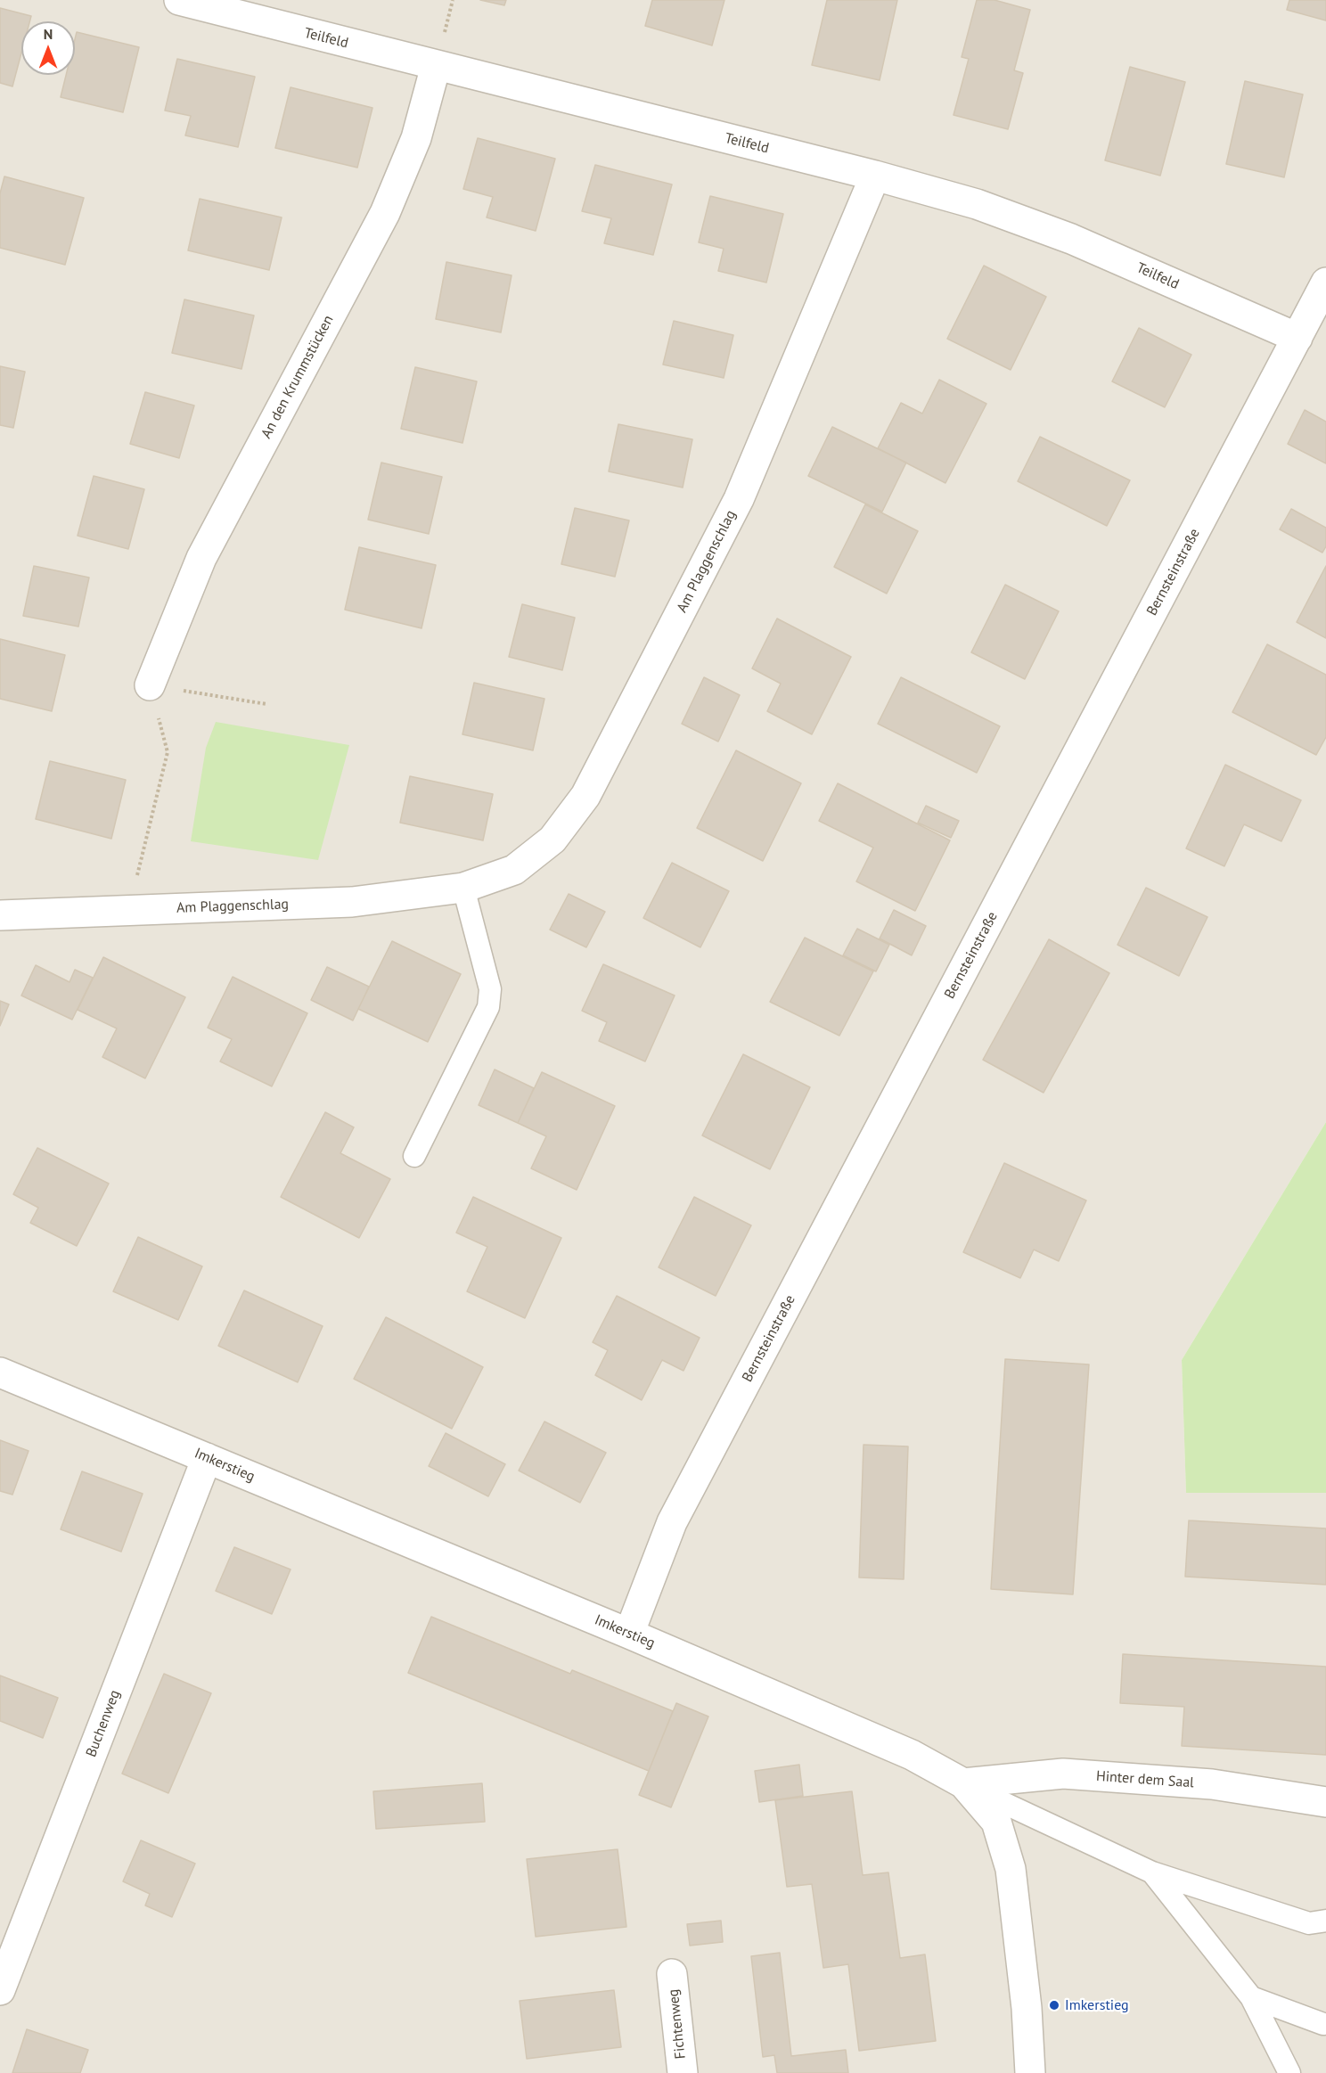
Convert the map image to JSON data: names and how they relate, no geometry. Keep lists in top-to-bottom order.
{
  "streets": {
    "street": [
      "Teilfeld",
      "An den Krummstücken",
      "Am Plaggenschlag",
      "Bernsteinstraße",
      "Imkerstieg",
      "Buchenweg",
      "Hinter dem Saal",
      "Fichtenweg"
    ]
  },
  "crossings": [
    ["Teilfeld", "An den Krummstücken"],
    ["Teilfeld", "Am Plaggenschlag"],
    ["Teilfeld", "Bernsteinstraße"],
    ["Bernsteinstraße", "Imkerstieg"],
    ["Imkerstieg", "Buchenweg"],
    ["Imkerstieg", "Hinter dem Saal"]
  ],
  "places": ["Imkerstieg"],
  "north": "top"
}
